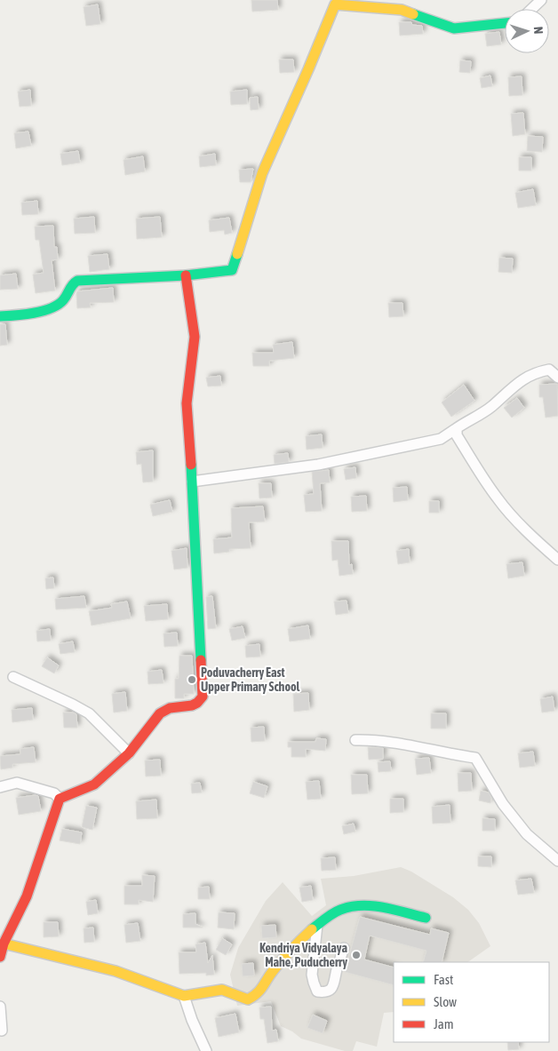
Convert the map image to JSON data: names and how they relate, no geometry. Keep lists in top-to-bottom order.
{
  "places": ["Poduvacherry East Upper Primary School", "Kendriya Vidyalaya Mahe, Puducherry"],
  "legend": ["Fast", "Slow", "Jam"],
  "north": "right"
}
